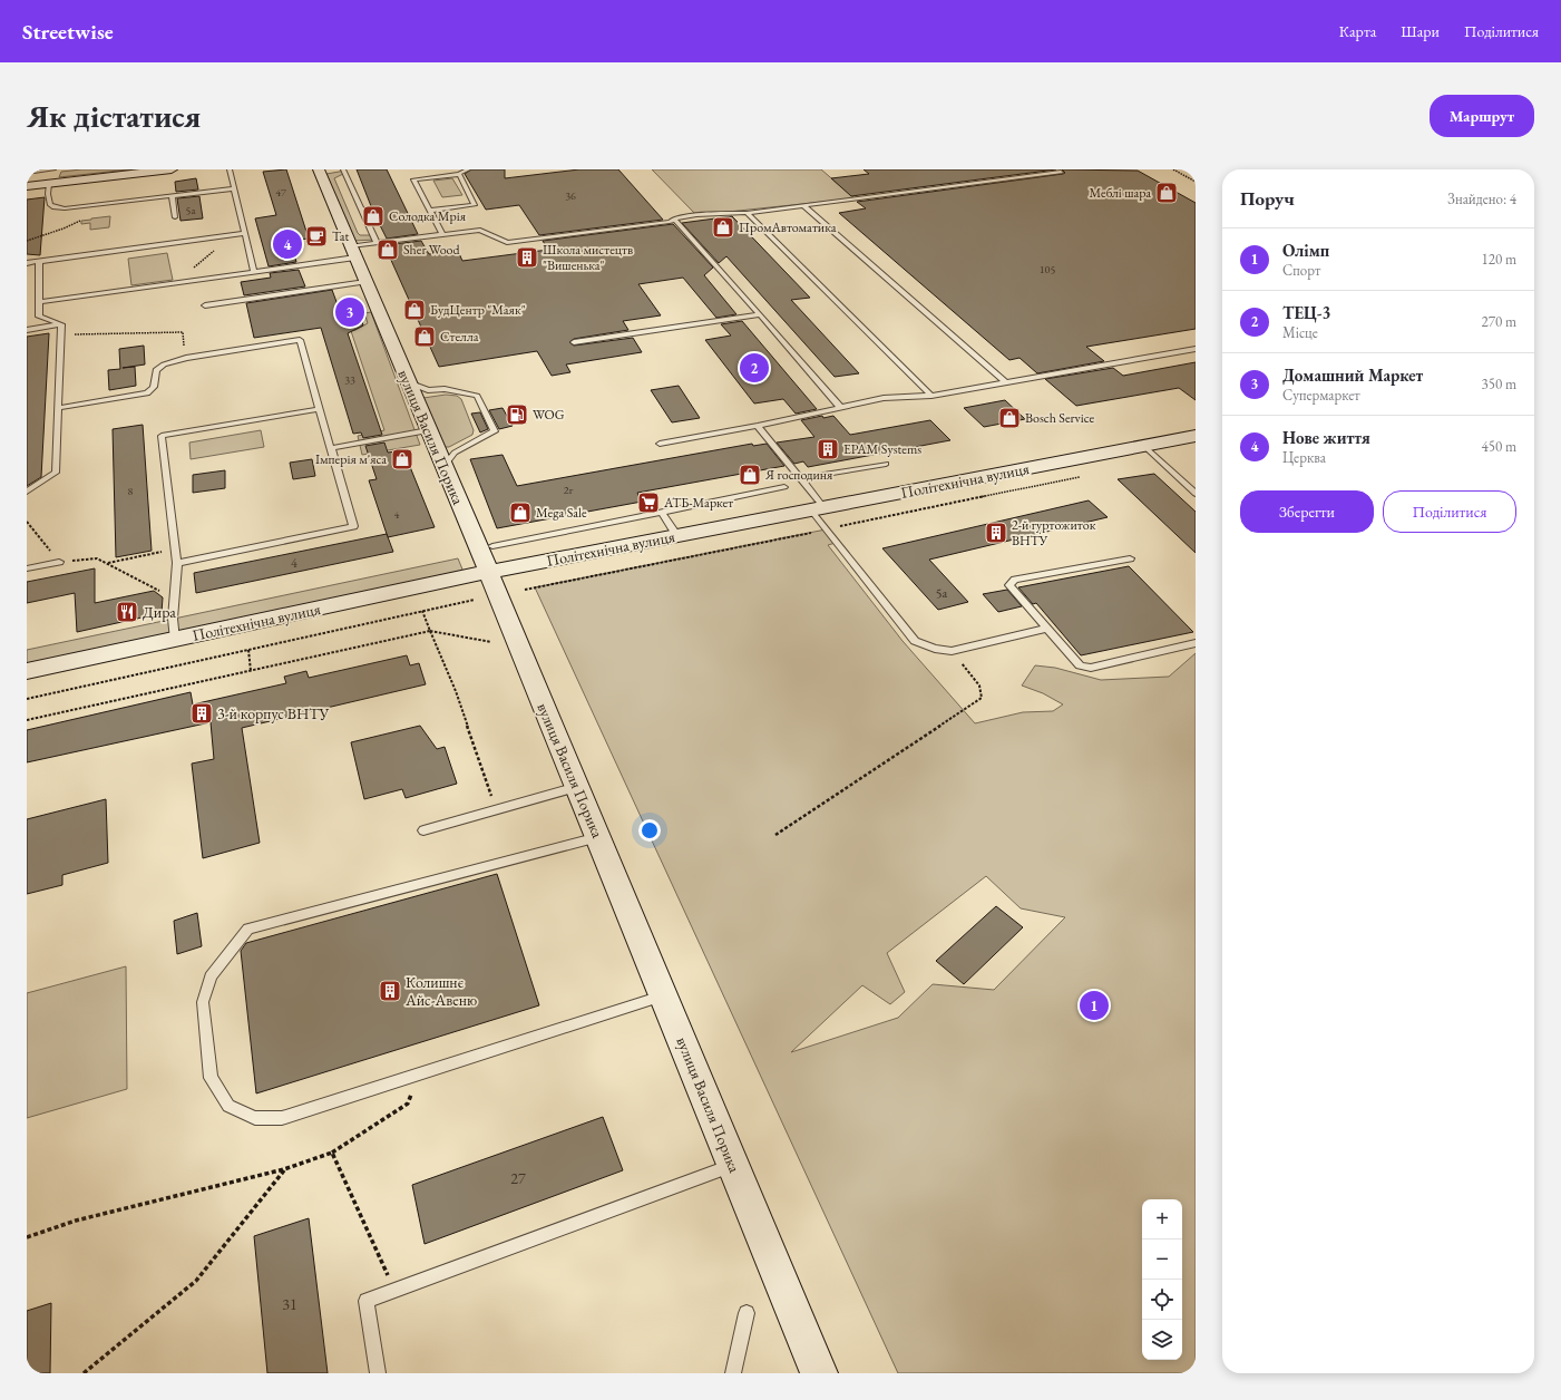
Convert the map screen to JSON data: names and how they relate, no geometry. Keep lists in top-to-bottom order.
{
  "streets": {
    "street": ["вулиця Василя Порика", "Політехнічна вулиця"]
  },
  "crossings": [
    ["вулиця Василя Порика", "Політехнічна вулиця"]
  ],
  "places": {
    "shop": [
      "Меблі шара",
      "Солодка Мрія",
      "ПромАвтоматика",
      "Sher Wood",
      "БудЦентр \"Маяк\"",
      "Стелла",
      "Bosch Service",
      "Імперія м'яса",
      "Я господиня",
      "Mega Sale"
    ],
    "cafe": ["Tat"],
    "building": [
      "Школа мистецтв \"Вишенька\"",
      "EPAM Systems",
      "2-й гуртожиток ВНТУ",
      "3-й корпус ВНТУ",
      "Колишнє Айс-Авеню"
    ],
    "fuel station": ["WOG"],
    "supermarket": ["АТБ-Маркет"],
    "restaurant": ["Дира"]
  },
  "house_numbers": [
    "47",
    "36",
    "5а",
    "105",
    "33",
    "2г",
    "8",
    "4",
    "4",
    "5а",
    "27",
    "31"
  ],
  "page": {
    "header": "Streetwise",
    "nav": ["Карта", "Шари", "Поділитися"],
    "buttons": [
      "Маршрут",
      ["Зберегти", "Поділитися"]
    ],
    "title": "Як дістатися",
    "heading": ["Поруч", "Знайдено: 4"],
    "pins": [
      "4",
      "3",
      "2",
      "1"
    ],
    "list": [
      {
        "mark": "1",
        "name": "Олімп",
        "note": "Спорт",
        "value": "120 m"
      },
      {
        "mark": "2",
        "name": "ТЕЦ-3",
        "note": "Місце",
        "value": "270 m"
      },
      {
        "mark": "3",
        "name": "Домашний Маркет",
        "note": "Супермаркет",
        "value": "350 m"
      },
      {
        "mark": "4",
        "name": "Нове життя",
        "note": "Церква",
        "value": "450 m"
      }
    ],
    "map_buttons": ["+", "−"]
  }
}
